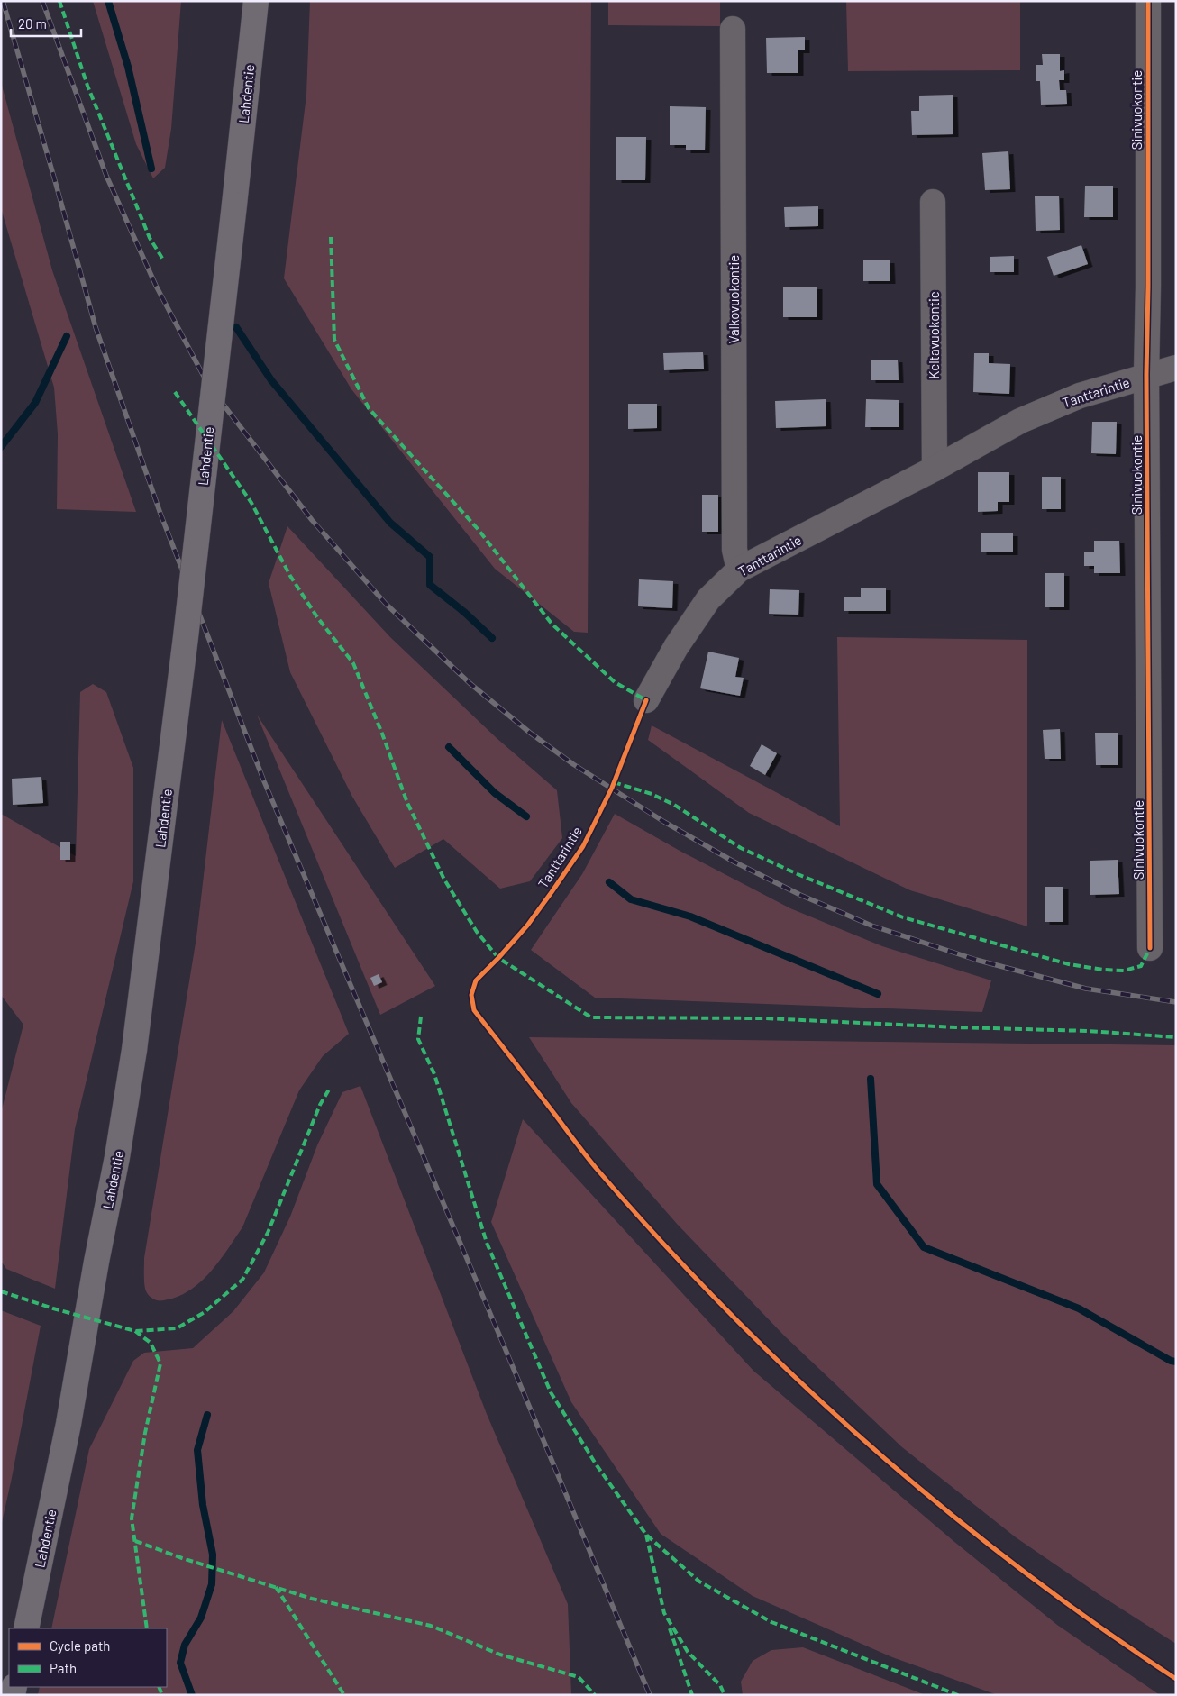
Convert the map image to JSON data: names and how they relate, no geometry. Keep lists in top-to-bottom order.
{
  "streets": {
    "highway": ["Lahdentie"],
    "street": [
      "Sinivuokontie",
      "Valkovuokontie",
      "Keltavuokontie",
      "Tanttarintie"
    ]
  },
  "crossings": [
    ["Sinivuokontie", "Tanttarintie"],
    ["Valkovuokontie", "Tanttarintie"],
    ["Keltavuokontie", "Tanttarintie"]
  ],
  "legend": ["Cycle path", "Path"],
  "scale_bar": "20 m"
}
